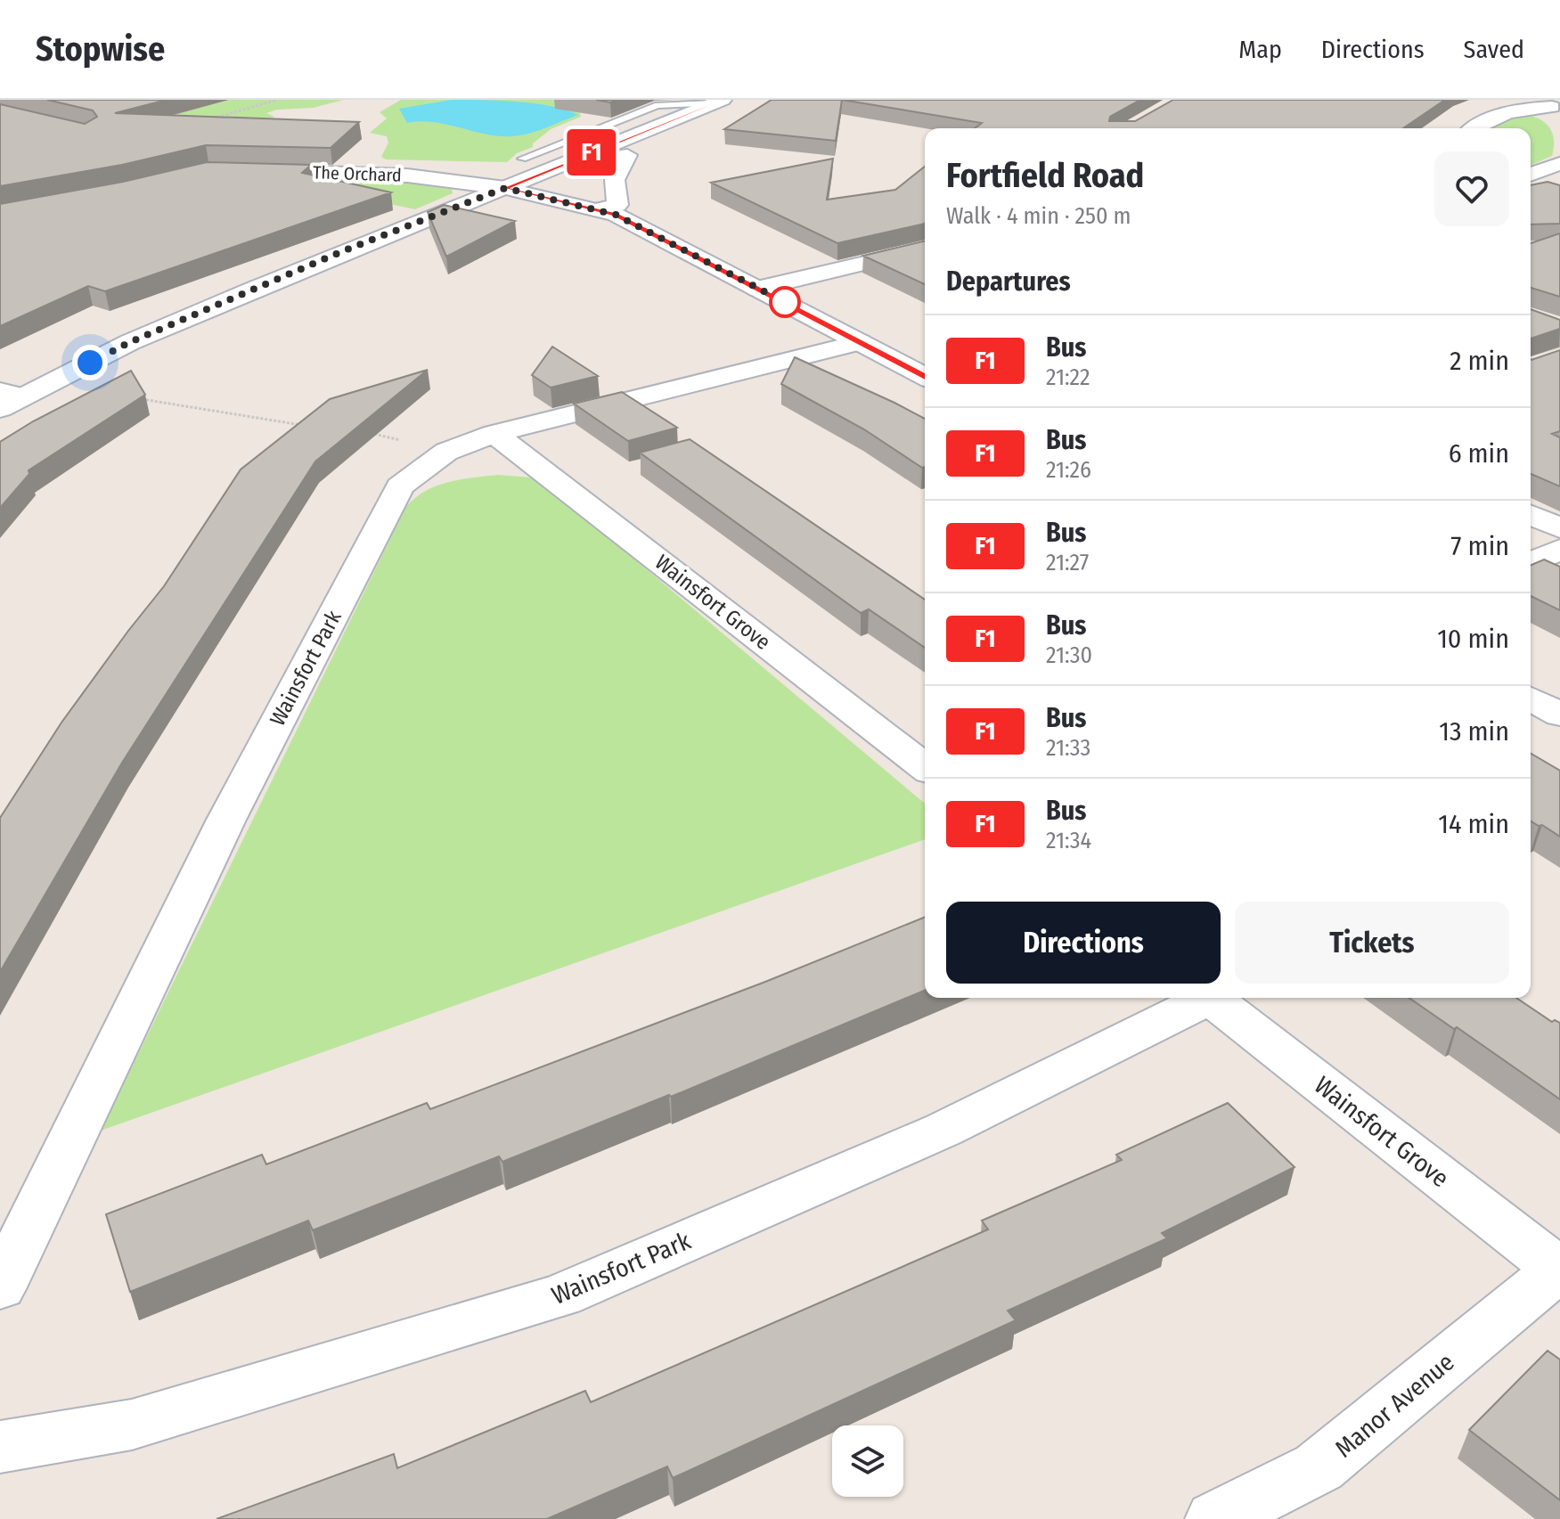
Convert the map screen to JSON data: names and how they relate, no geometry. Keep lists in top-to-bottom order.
{
  "streets": {
    "street": [
      "The Orchard",
      "Wainsfort Grove",
      "Wainsfort Park",
      "Manor Avenue"
    ]
  },
  "crossings": [
    ["The Orchard", "Wainsfort Park"],
    ["Wainsfort Grove", "Wainsfort Park"],
    ["Wainsfort Grove", "Manor Avenue"]
  ],
  "lines": ["bus line F1"],
  "page": {
    "header": "Stopwise",
    "nav": ["Map", "Directions", "Saved"],
    "on_map": "F1",
    "heading": [
      ["Fortfield Road", "Walk · 4 min · 250 m"],
      "Departures"
    ],
    "list": [
      {
        "mark": "F1",
        "name": "Bus",
        "note": "21:22",
        "value": "2 min"
      },
      {
        "mark": "F1",
        "name": "Bus",
        "note": "21:26",
        "value": "6 min"
      },
      {
        "mark": "F1",
        "name": "Bus",
        "note": "21:27",
        "value": "7 min"
      },
      {
        "mark": "F1",
        "name": "Bus",
        "note": "21:30",
        "value": "10 min"
      },
      {
        "mark": "F1",
        "name": "Bus",
        "note": "21:33",
        "value": "13 min"
      },
      {
        "mark": "F1",
        "name": "Bus",
        "note": "21:34",
        "value": "14 min"
      }
    ],
    "buttons": ["Directions", "Tickets"]
  }
}
